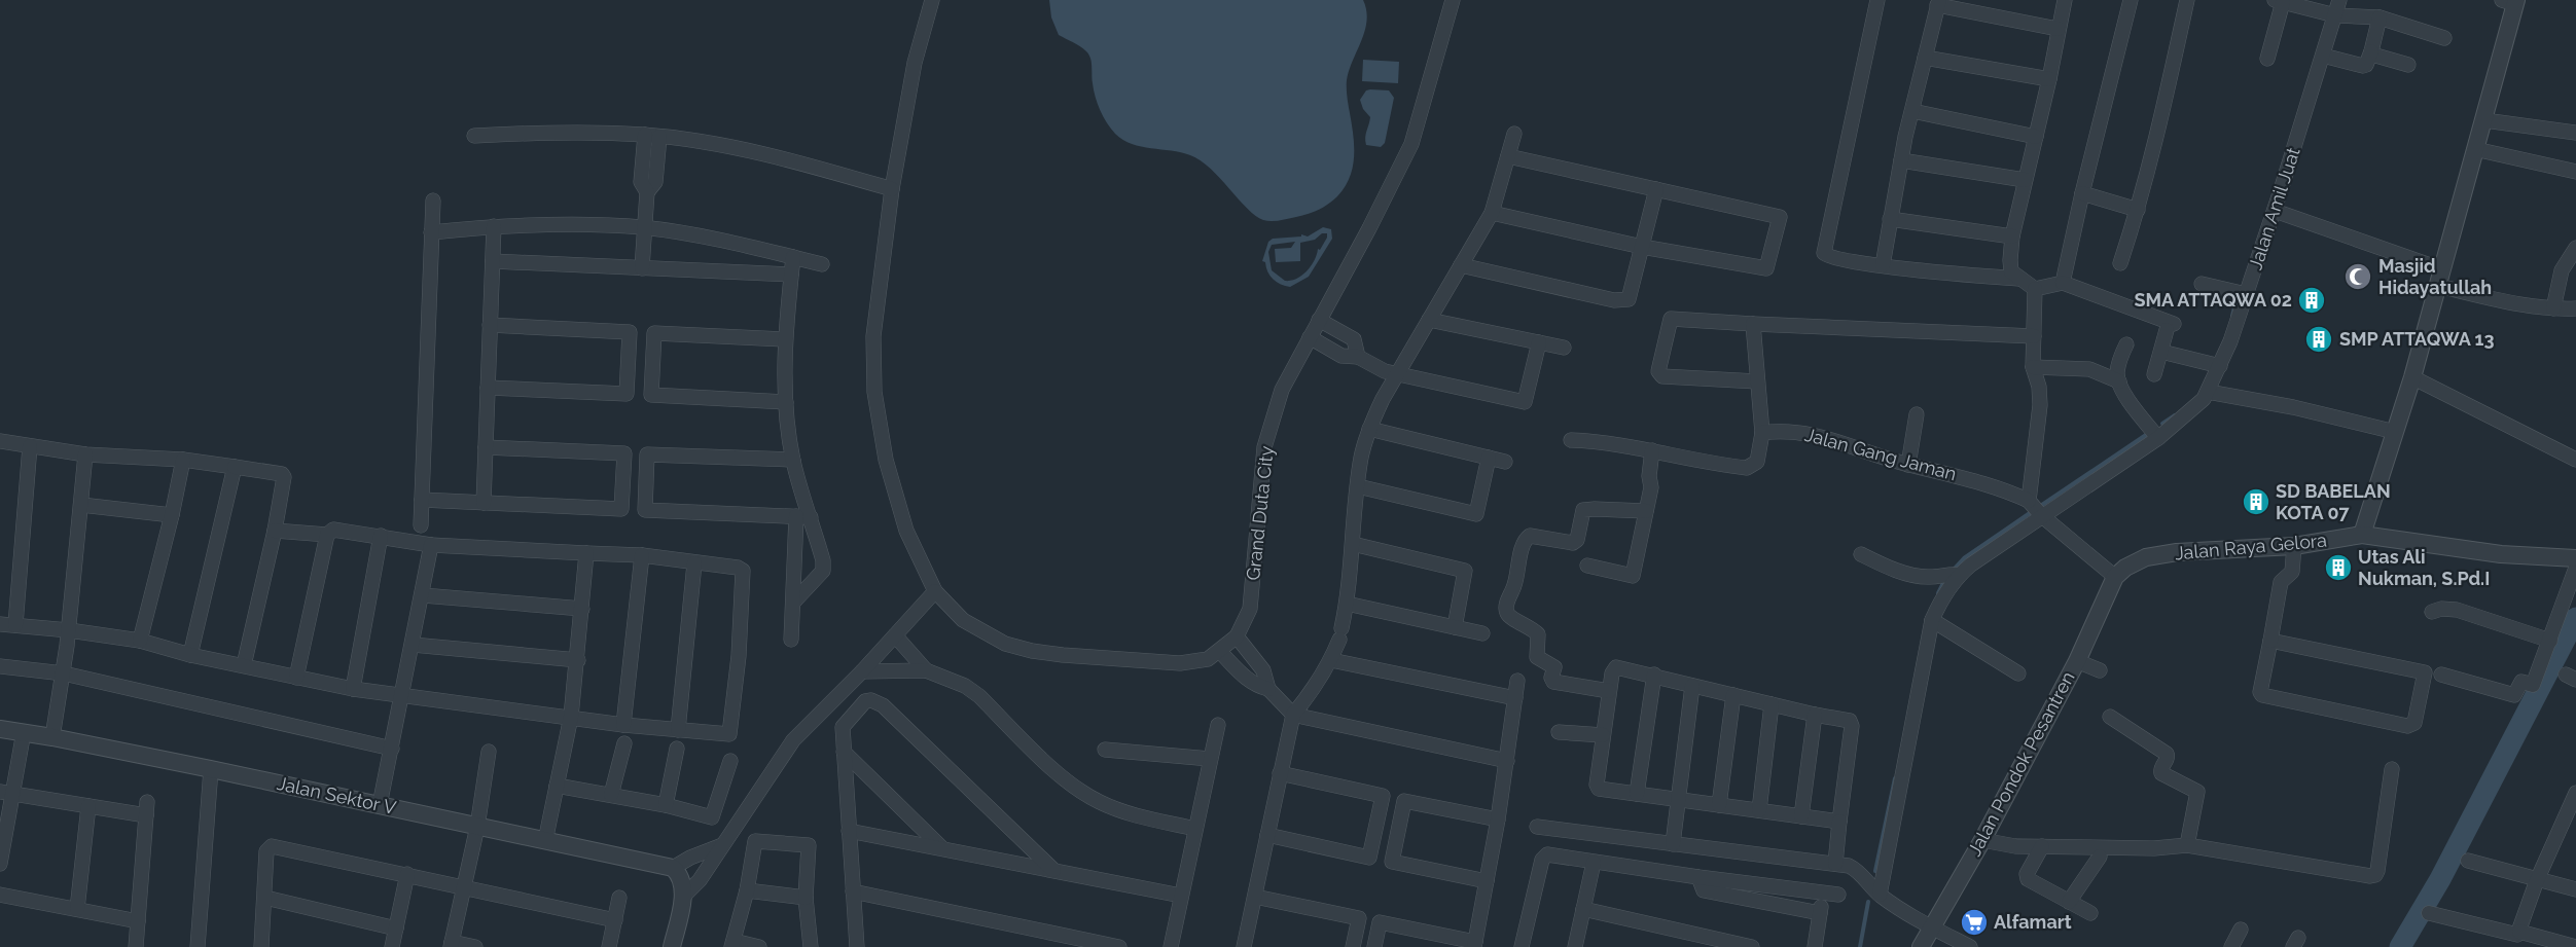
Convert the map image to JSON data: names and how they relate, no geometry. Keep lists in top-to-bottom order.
{
  "streets": {
    "street": [
      "Jalan Amil Juat",
      "Jalan Gang Jaman",
      "Grand Duta City",
      "Jalan Raya Gelora",
      "Jalan Pondok Pesantren",
      "Jalan Sektor V"
    ]
  },
  "crossings": [
    ["Jalan Amil Juat", "Jalan Gang Jaman"],
    ["Jalan Gang Jaman", "Jalan Raya Gelora"],
    ["Jalan Gang Jaman", "Jalan Pondok Pesantren"],
    ["Jalan Raya Gelora", "Jalan Pondok Pesantren"]
  ],
  "places": {
    "mosque": ["Masjid Hidayatullah"],
    "building": [
      "SMA ATTAQWA 02",
      "SMP ATTAQWA 13",
      "SD BABELAN KOTA 07",
      "Utas Ali Nukman, S.Pd.I"
    ],
    "supermarket": ["Alfamart"]
  }
}
